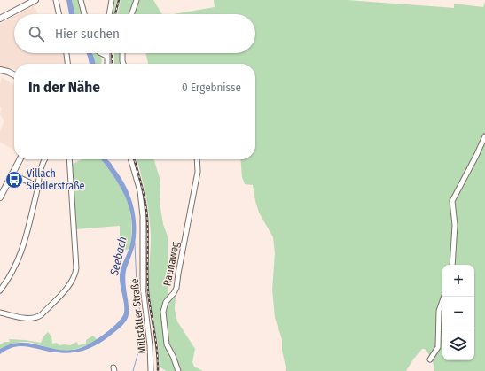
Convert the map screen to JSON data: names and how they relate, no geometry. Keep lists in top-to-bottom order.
{
  "streets": {
    "street": ["Raunaweg", "Millstätter Straße"]
  },
  "water": ["Seebach"],
  "places": {
    "bus stop": ["Villach Siedlerstraße"]
  },
  "page": {
    "search": "Hier suchen",
    "heading": ["In der Nähe", "0 Ergebnisse"],
    "map_buttons": ["+", "−"]
  }
}
